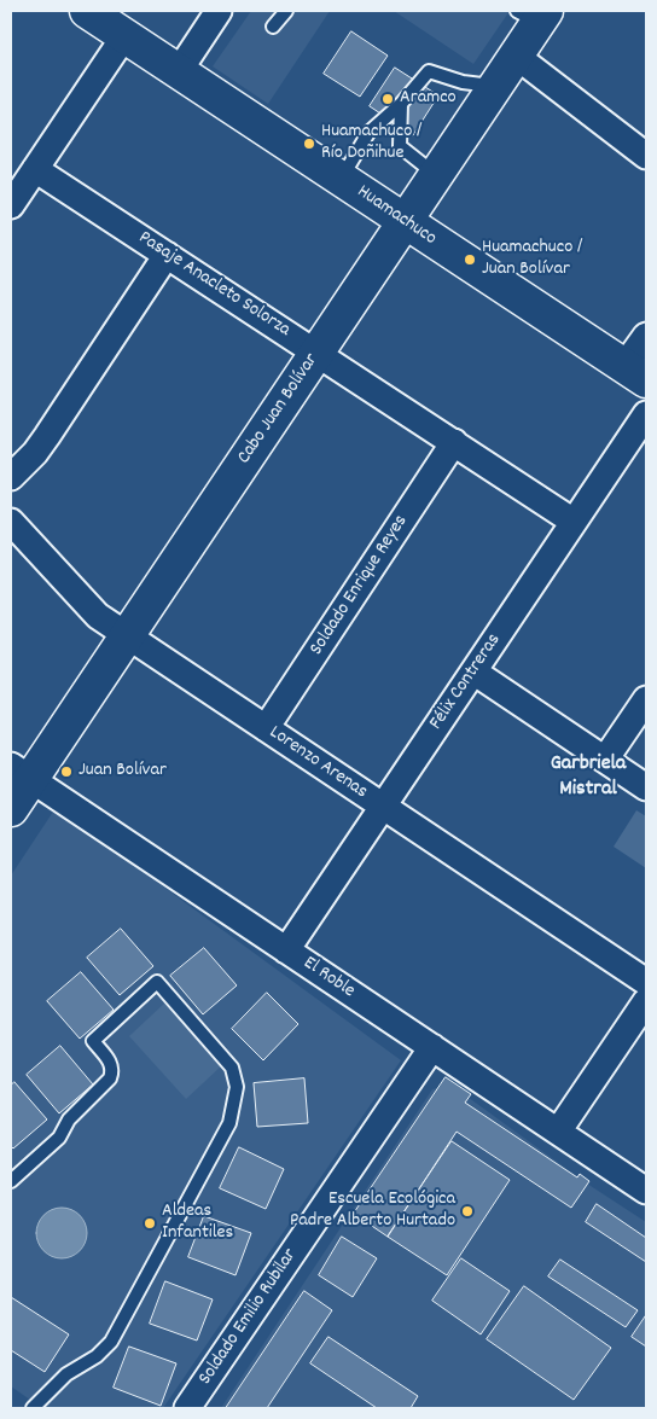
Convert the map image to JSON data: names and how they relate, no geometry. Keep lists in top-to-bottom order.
{
  "streets": {
    "street": [
      "Huamachuco",
      "Pasaje Anacleto Solorza",
      "Cabo Juan Bolívar",
      "Soldado Enrique Reyes",
      "Félix Contreras",
      "Lorenzo Arenas",
      "El Roble",
      "Soldado Emilio Rubilar"
    ]
  },
  "crossings": [
    ["Huamachuco", "Cabo Juan Bolívar"],
    ["Pasaje Anacleto Solorza", "Cabo Juan Bolívar"],
    ["Pasaje Anacleto Solorza", "Soldado Enrique Reyes"],
    ["Pasaje Anacleto Solorza", "Félix Contreras"],
    ["Cabo Juan Bolívar", "Lorenzo Arenas"],
    ["Cabo Juan Bolívar", "El Roble"],
    ["Soldado Enrique Reyes", "Lorenzo Arenas"],
    ["Félix Contreras", "Lorenzo Arenas"],
    ["Félix Contreras", "El Roble"],
    ["El Roble", "Soldado Emilio Rubilar"]
  ],
  "districts": ["Garbriela Mistral"],
  "places": [
    "Aramco",
    "Huamachuco / Río Doñihue",
    "Huamachuco / Juan Bolívar",
    "Juan Bolívar",
    "Escuela Ecológica Padre Alberto Hurtado",
    "Aldeas Infantiles"
  ]
}
